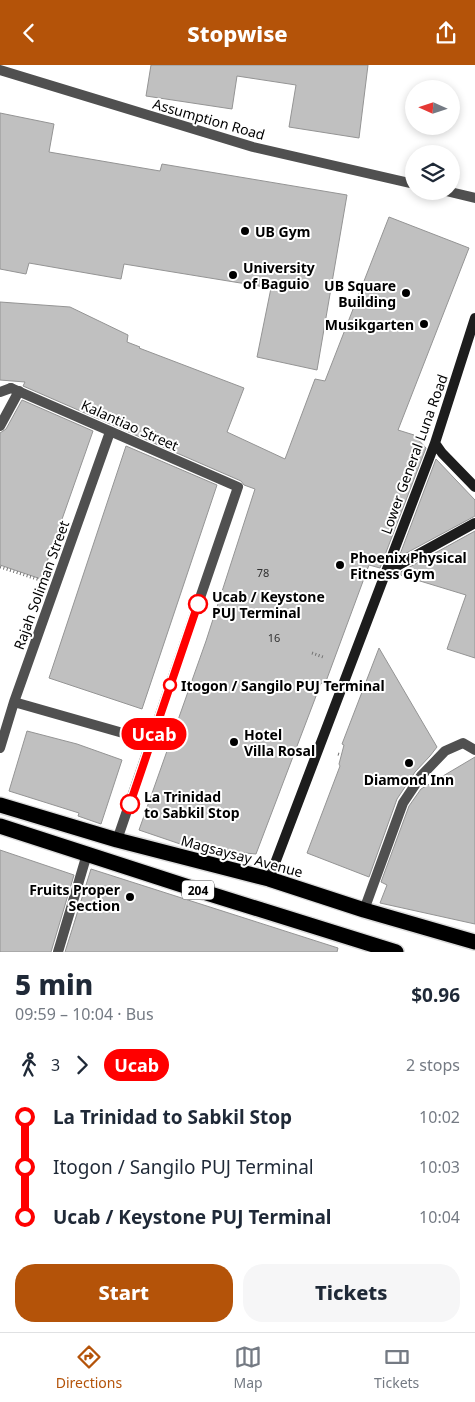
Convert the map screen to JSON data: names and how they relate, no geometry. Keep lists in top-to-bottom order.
{
  "streets": {
    "highway": ["Magsaysay Avenue", "204"],
    "main road": ["Lower General Luna Road"],
    "street": ["Assumption Road", "Kalantiao Street", "Rajah Soliman Street"]
  },
  "crossings": [
    ["Kalantiao Street", "Rajah Soliman Street"],
    ["Lower General Luna Road", "Magsaysay Avenue"]
  ],
  "places": [
    "UB Gym",
    "University of Baguio",
    "UB Square Building",
    "Musikgarten",
    "Phoenix Physical Fitness Gym",
    "Ucab / Keystone PUJ Terminal",
    "Itogon / Sangilo PUJ Terminal",
    "Hotel Villa Rosal",
    "Diamond Inn",
    "La Trinidad to Sabkil Stop",
    "Fruits Proper Section"
  ],
  "lines": ["bus line Ucab"],
  "house_numbers": ["78", "16"],
  "north": "left",
  "page": {
    "header": "Stopwise",
    "on_map": "Ucab",
    "heading": ["5 min", "09:59 – 10:04 · Bus", "$0.96"],
    "legs": ["3", "Ucab", "2 stops"],
    "list": [
      {
        "name": "La Trinidad to Sabkil Stop",
        "value": "10:02"
      },
      {
        "name": "Itogon / Sangilo PUJ Terminal",
        "value": "10:03"
      },
      {
        "name": "Ucab / Keystone PUJ Terminal",
        "value": "10:04"
      }
    ],
    "buttons": ["Start", "Tickets"],
    "tabs": ["Directions", "Map", "Tickets"]
  }
}
